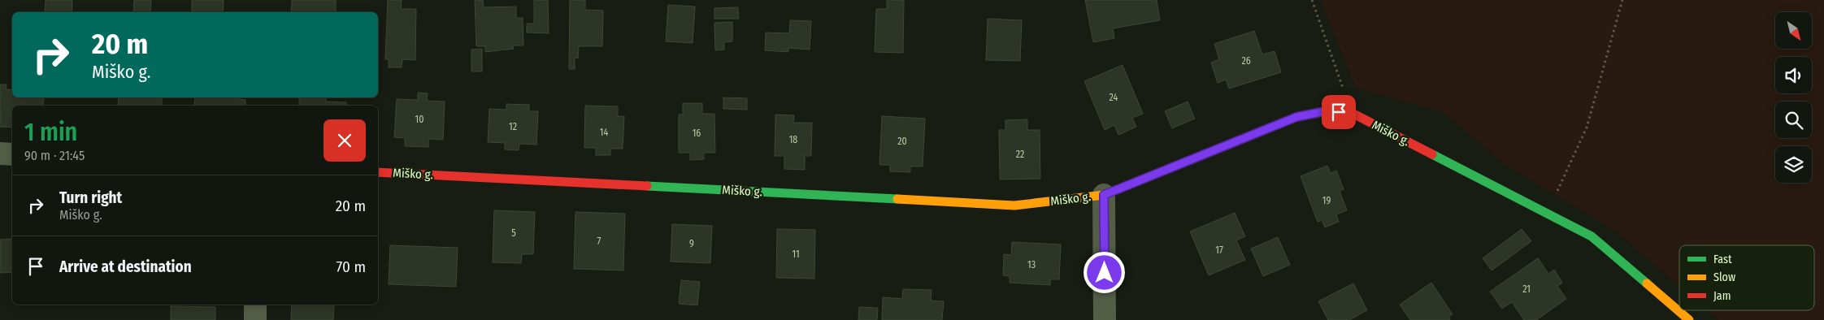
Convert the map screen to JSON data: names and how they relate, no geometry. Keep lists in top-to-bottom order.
{
  "streets": {
    "street": ["Miško g."]
  },
  "house_numbers": [
    "26",
    "24",
    "10",
    "12",
    "14",
    "16",
    "18",
    "20",
    "22",
    "19",
    "5",
    "7",
    "9",
    "17",
    "11",
    "13",
    "21"
  ],
  "legend": ["Fast", "Slow", "Jam"],
  "north": "bottom right",
  "page": {
    "turn": ["20 m", "Miško g."],
    "heading": ["1 min", "90 m · 21:45"],
    "list": [
      {
        "name": "Turn right",
        "note": "Miško g.",
        "value": "20 m"
      },
      {
        "name": "Arrive at destination",
        "value": "70 m"
      }
    ]
  }
}
